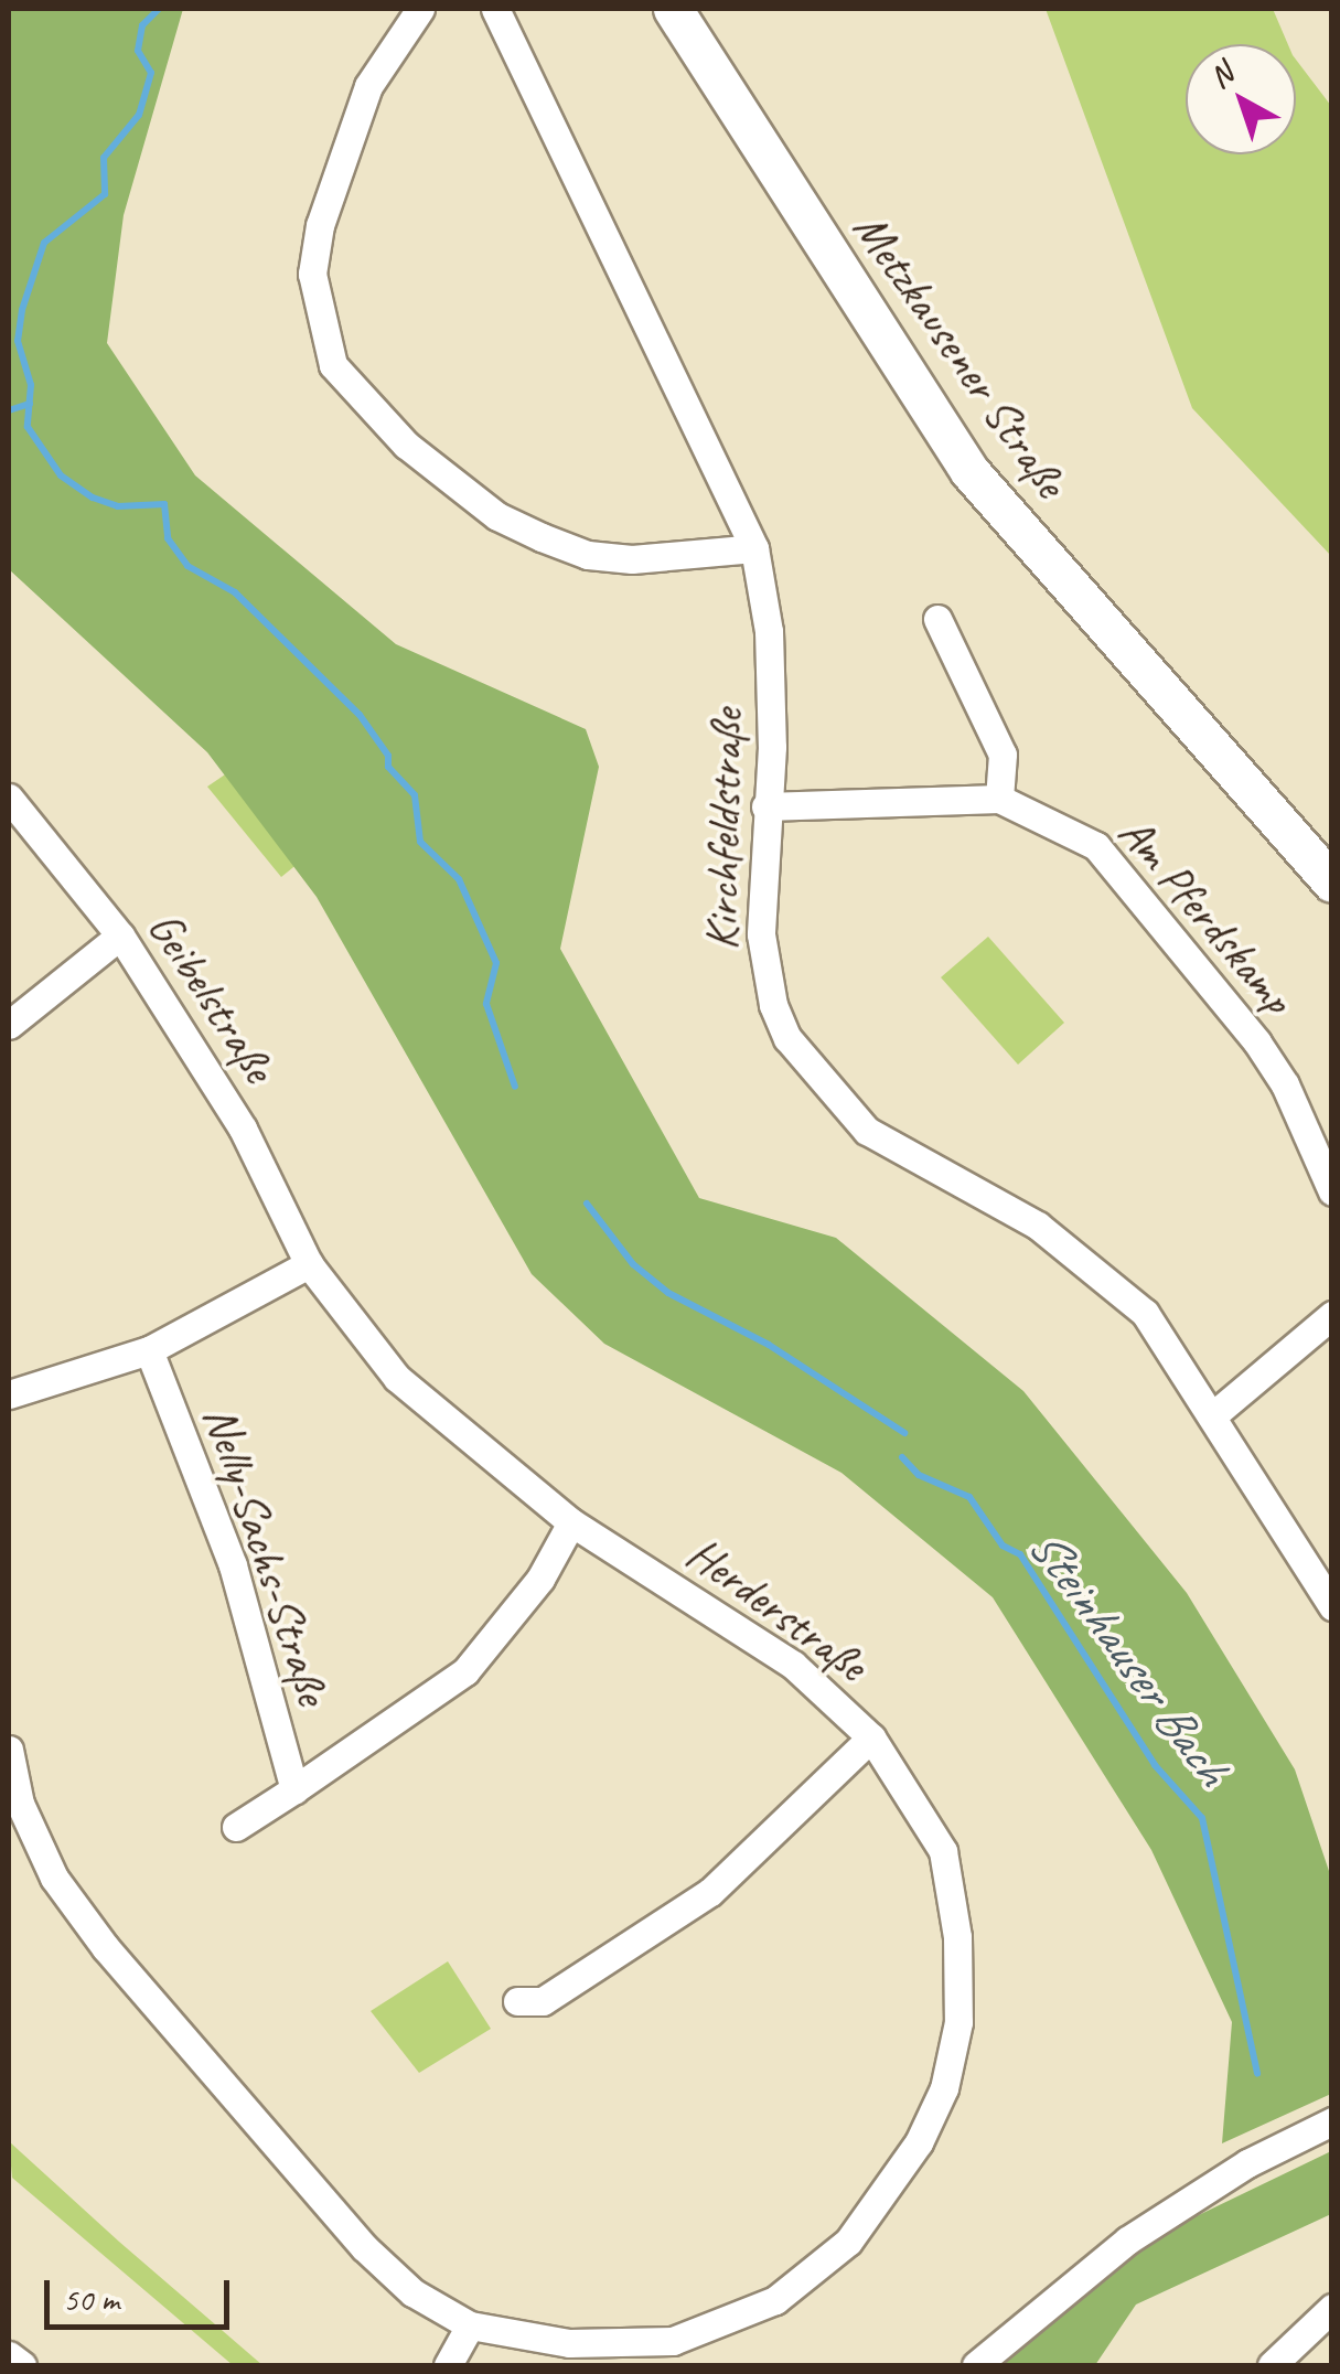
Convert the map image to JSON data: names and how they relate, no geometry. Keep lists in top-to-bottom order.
{
  "streets": {
    "main road": ["Metzkausener Straße"],
    "street": [
      "Kirchfeldstraße",
      "Am Pferdskamp",
      "Geibelstraße",
      "Nelly-Sachs-Straße",
      "Herderstraße"
    ]
  },
  "crossings": [
    ["Kirchfeldstraße", "Am Pferdskamp"],
    ["Geibelstraße", "Herderstraße"],
    ["Nelly-Sachs-Straße", "Herderstraße"]
  ],
  "water": ["Steinhauser Bach"],
  "scale_bar": "50 m",
  "north": "top left"
}
